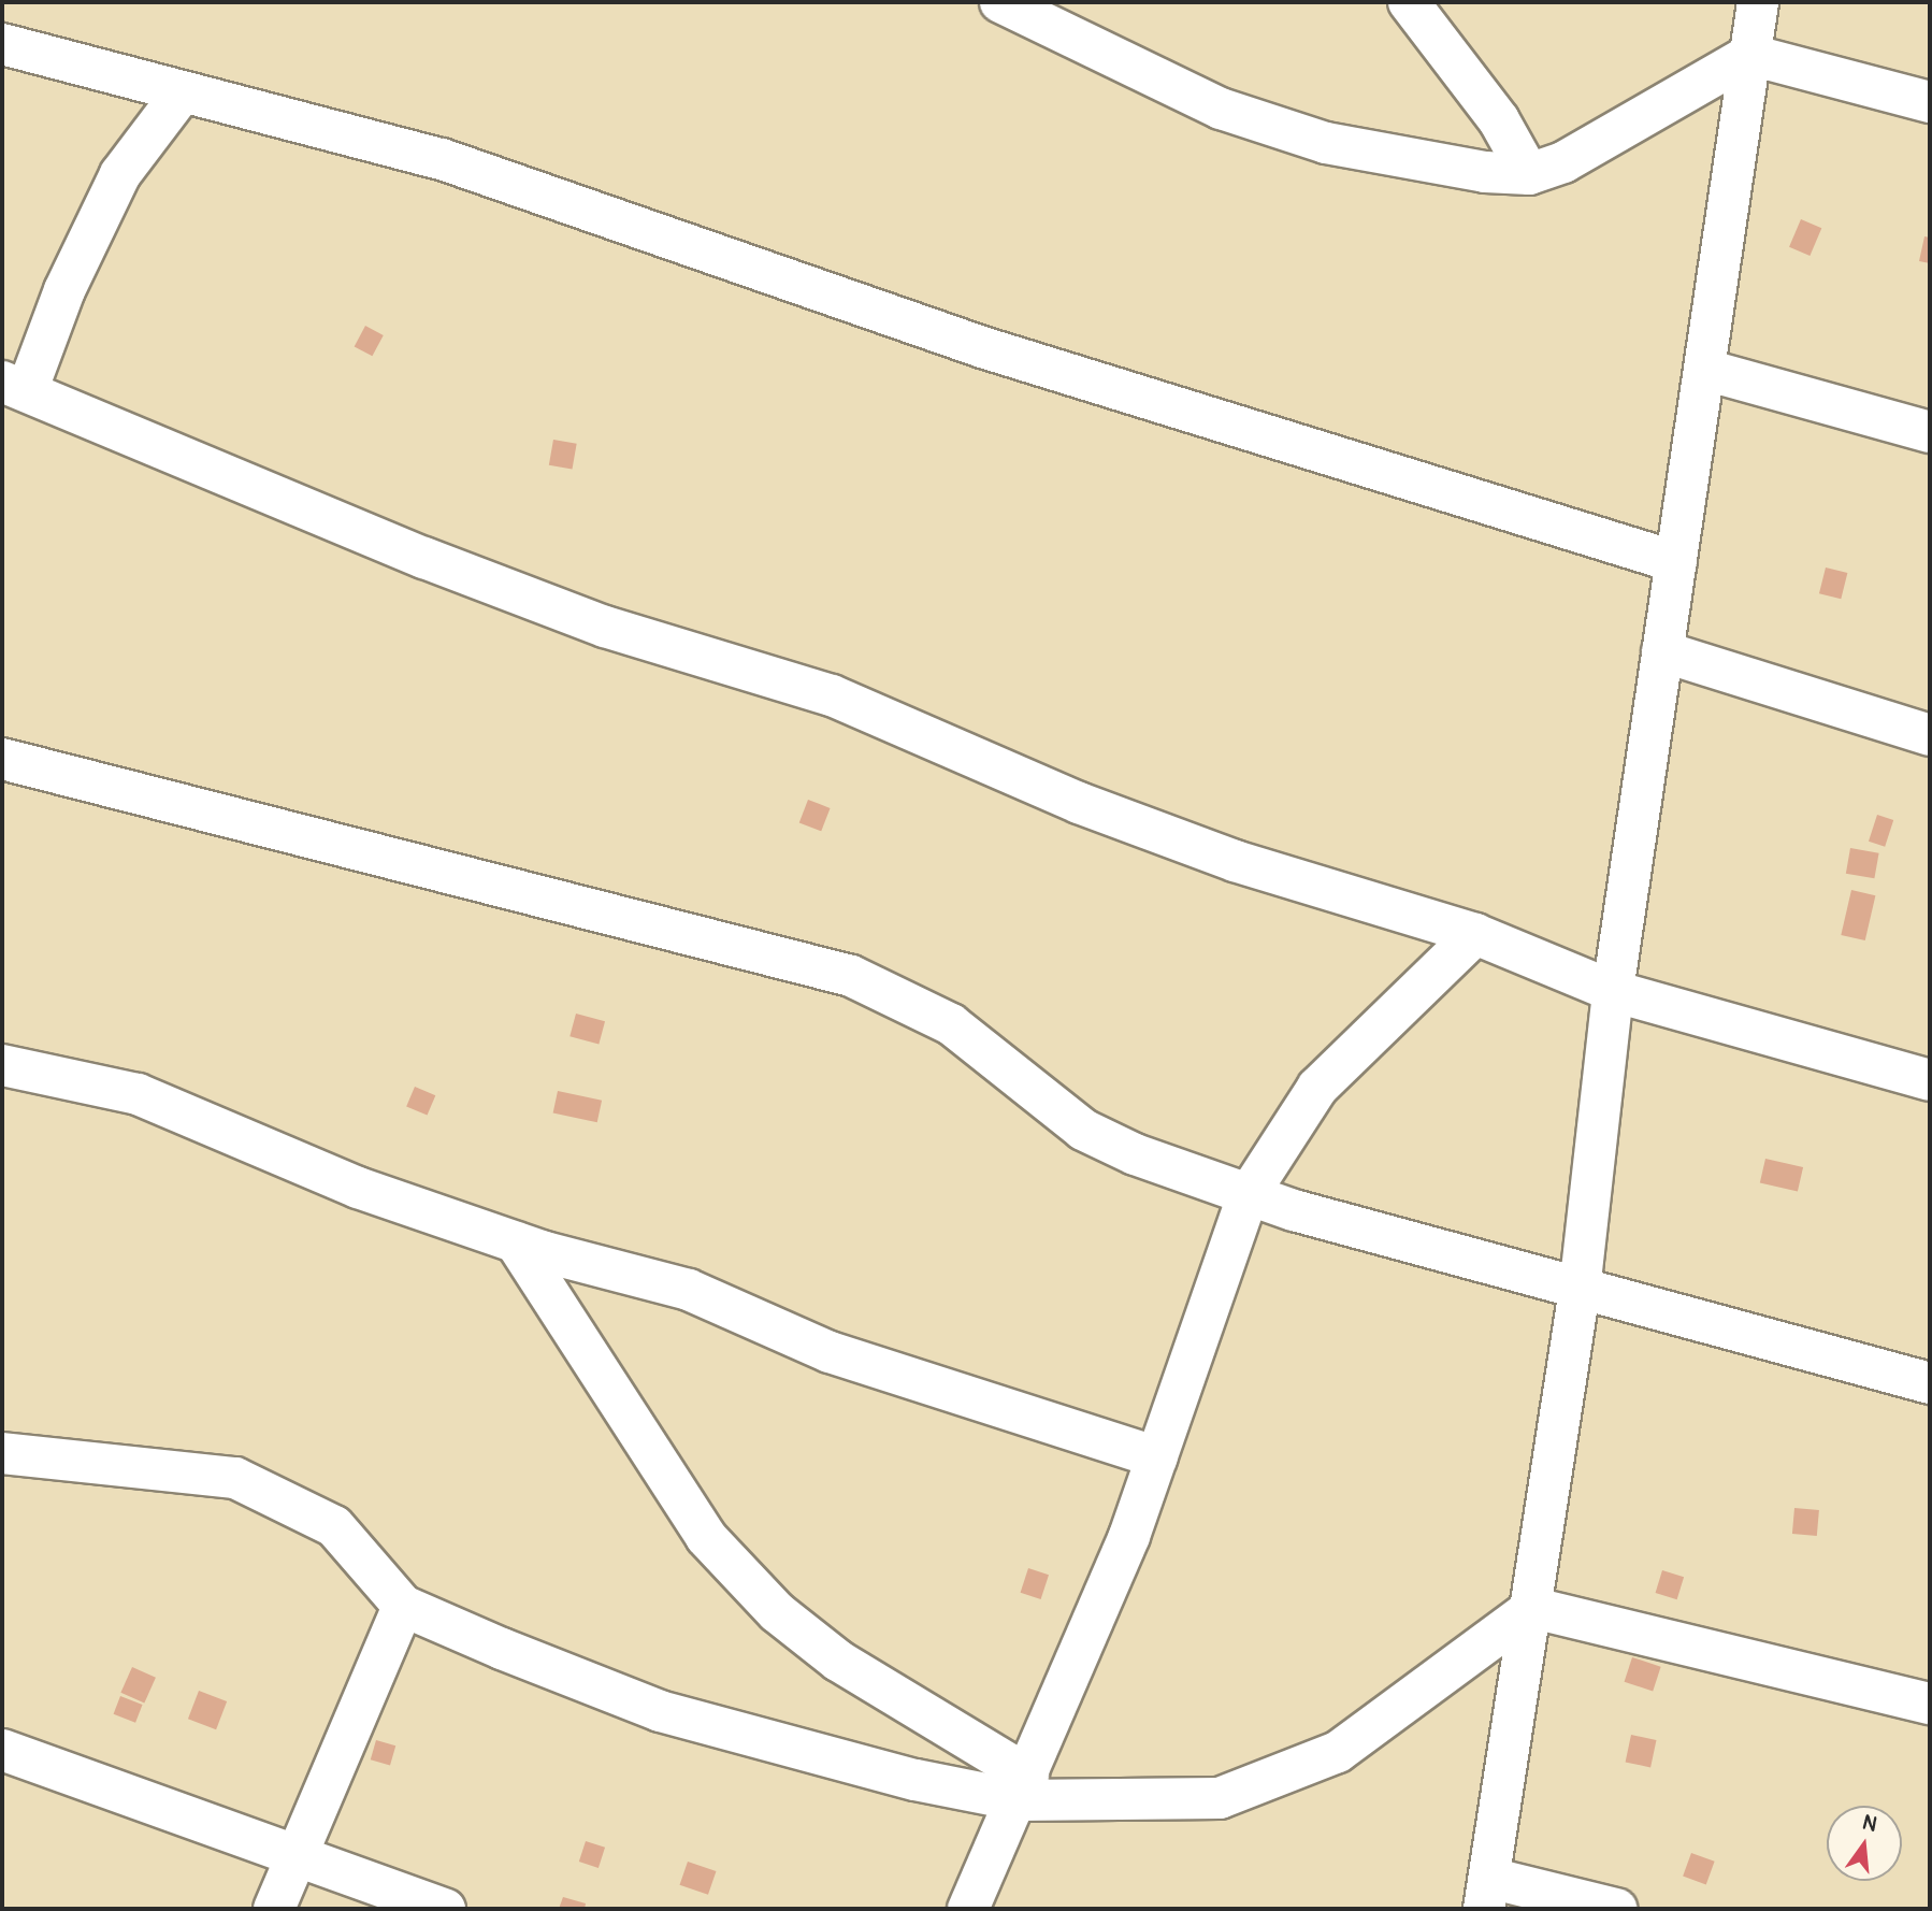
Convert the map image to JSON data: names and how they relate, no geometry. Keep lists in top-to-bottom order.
{
  "north": "top"
}
